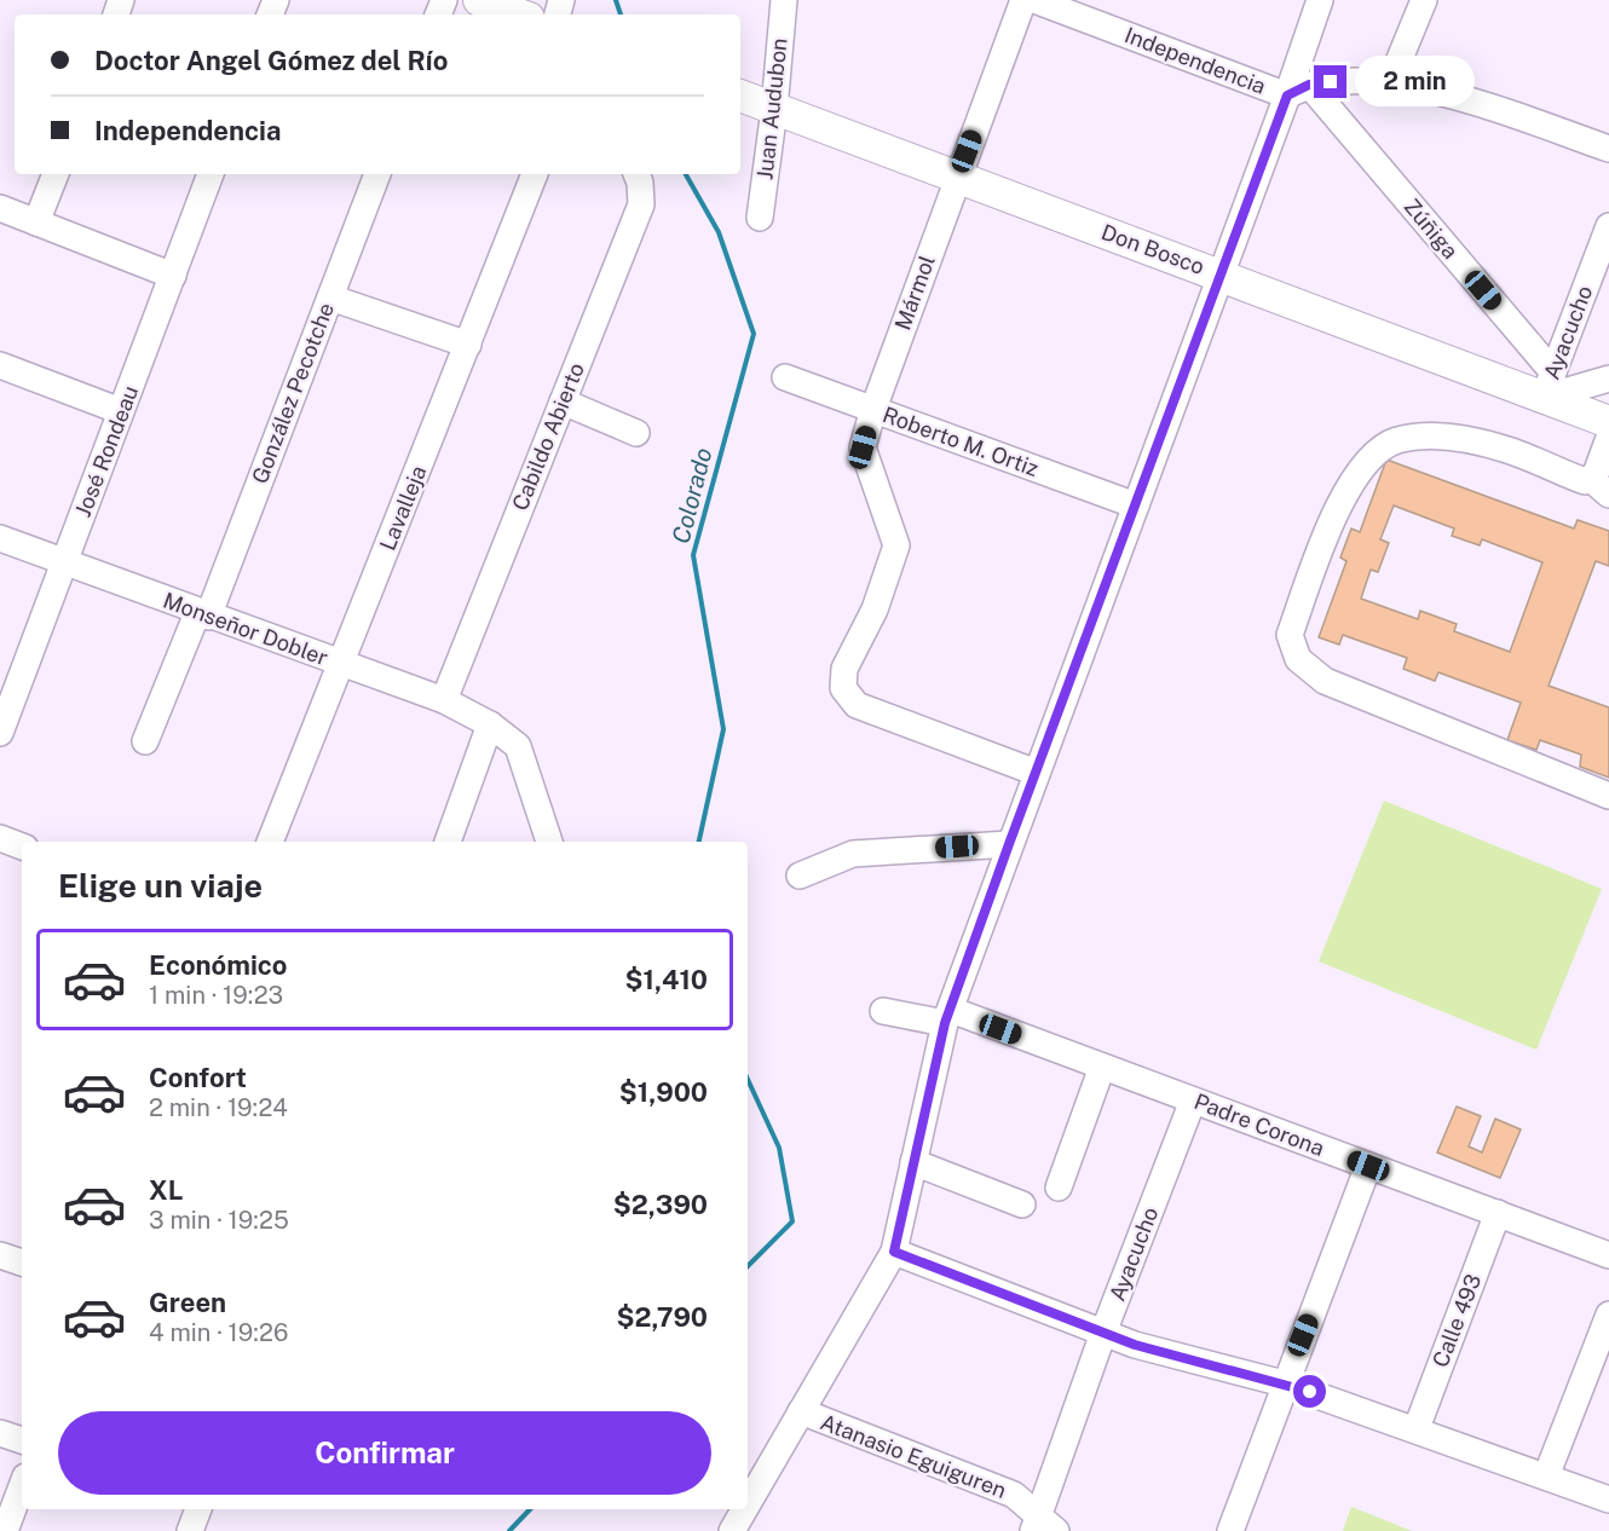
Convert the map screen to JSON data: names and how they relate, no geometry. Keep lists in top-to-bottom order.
{
  "streets": {
    "main road": ["Don Bosco"],
    "street": [
      "Independencia",
      "Juan Audubon",
      "Zúñiga",
      "Mármol",
      "Ayacucho",
      "González Pecotche",
      "Cabildo Abierto",
      "Roberto M. Ortiz",
      "José Rondeau",
      "Lavalleja",
      "Monseñor Dobler",
      "Padre Corona",
      "Calle 493",
      "Atanasio Eguiguren"
    ]
  },
  "crossings": [
    ["Independencia", "Zúñiga"],
    ["Juan Audubon", "Don Bosco"],
    ["Zúñiga", "Don Bosco"],
    ["Zúñiga", "Ayacucho"],
    ["Don Bosco", "Mármol"],
    ["Don Bosco", "Ayacucho"],
    ["Mármol", "Roberto M. Ortiz"],
    ["Ayacucho", "Padre Corona"],
    ["Ayacucho", "Atanasio Eguiguren"],
    ["González Pecotche", "Monseñor Dobler"],
    ["Cabildo Abierto", "Monseñor Dobler"],
    ["José Rondeau", "Monseñor Dobler"],
    ["Lavalleja", "Monseñor Dobler"],
    ["Padre Corona", "Calle 493"]
  ],
  "water": ["Colorado"],
  "page": {
    "banner": ["Doctor Angel Gómez del Río", "Independencia"],
    "bubble": "2 min",
    "heading": "Elige un viaje",
    "list": [
      {
        "name": "Económico",
        "note": "1 min · 19:23",
        "value": "$1,410"
      },
      {
        "name": "Confort",
        "note": "2 min · 19:24",
        "value": "$1,900"
      },
      {
        "name": "XL",
        "note": "3 min · 19:25",
        "value": "$2,390"
      },
      {
        "name": "Green",
        "note": "4 min · 19:26",
        "value": "$2,790"
      }
    ],
    "buttons": "Confirmar"
  }
}
